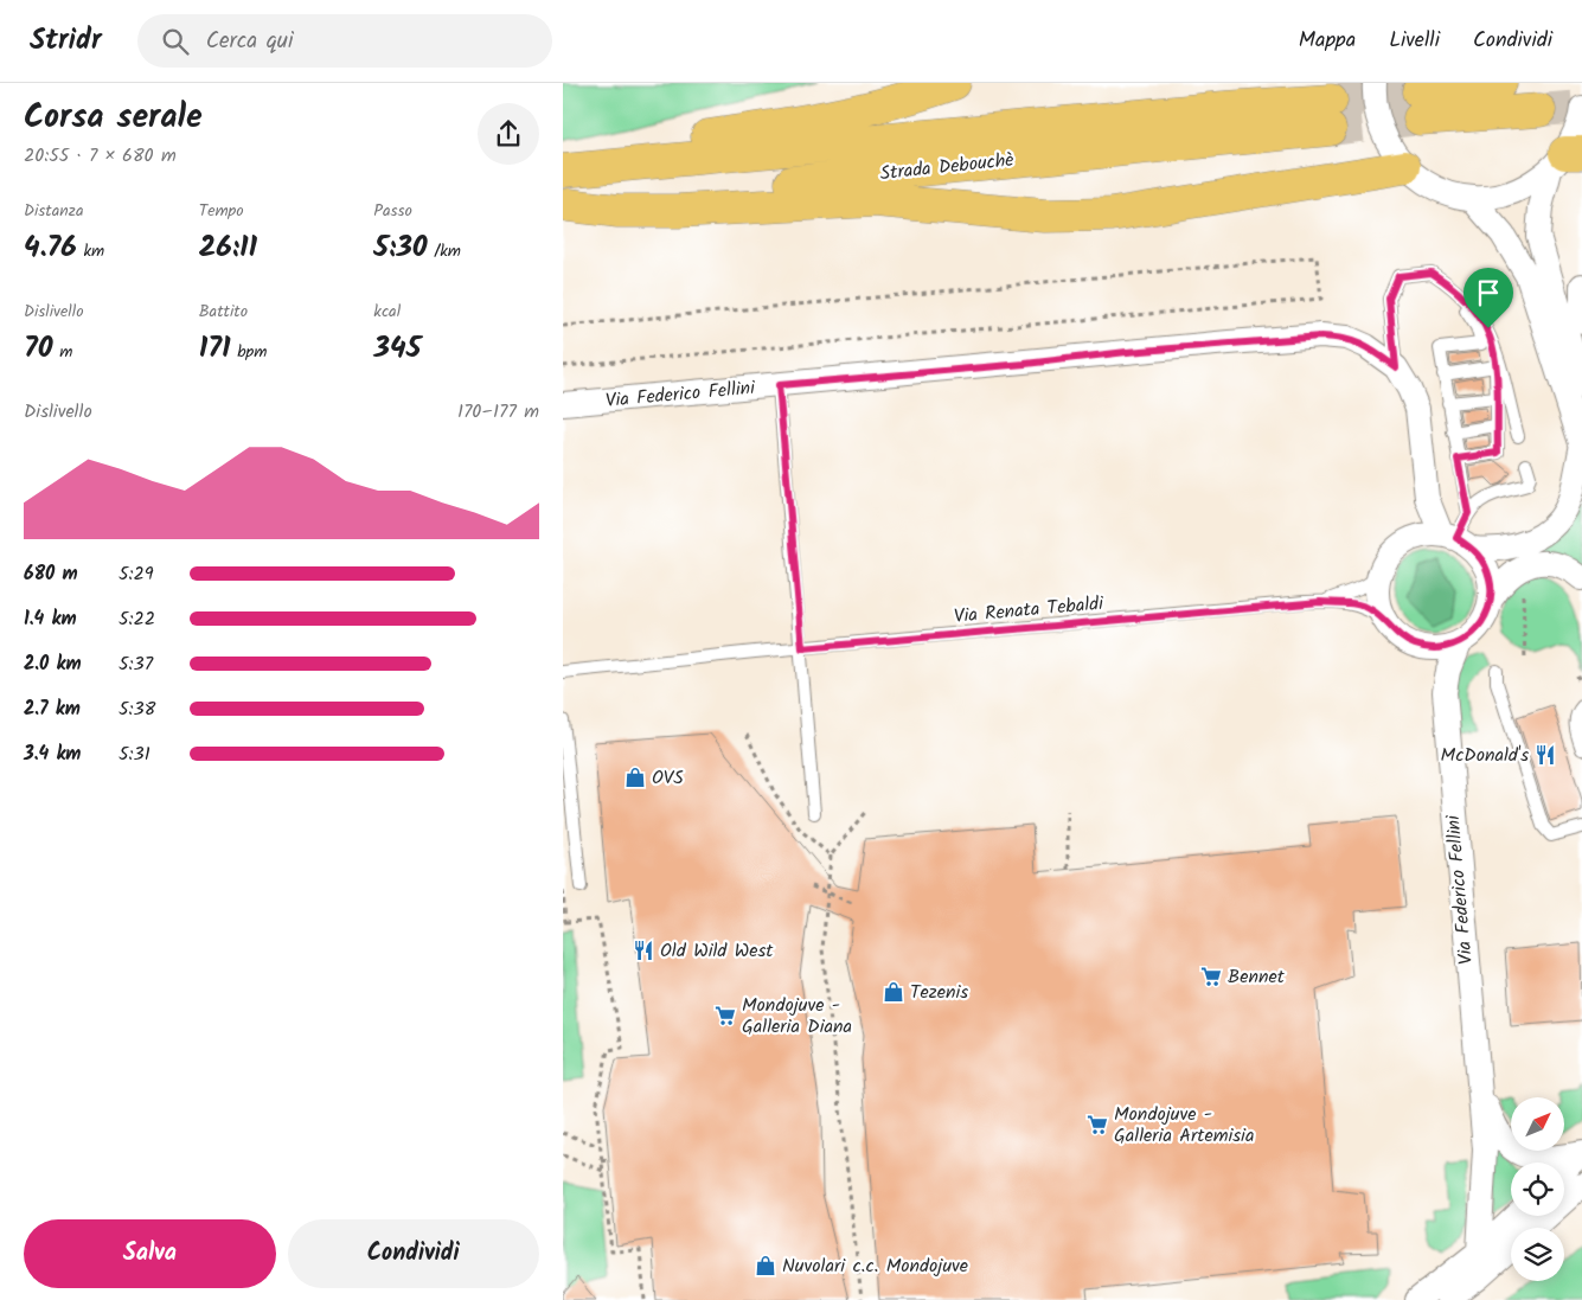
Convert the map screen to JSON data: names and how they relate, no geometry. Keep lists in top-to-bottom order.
{
  "streets": {
    "main road": ["Strada Debouchè"],
    "street": ["Via Federico Fellini"],
    "lane": ["Via Renata Tebaldi"]
  },
  "crossings": [
    ["Via Federico Fellini", "Via Renata Tebaldi"]
  ],
  "places": {
    "restaurant": ["McDonald's", "Old Wild West"],
    "shop": ["OVS", "Tezenis", "Nuvolari c.c. Mondojuve"],
    "supermarket": ["Bennet", "Mondojuve - Galleria Diana", "Mondojuve - Galleria Artemisia"]
  },
  "north": "top right",
  "page": {
    "header": "Stridr",
    "search": "Cerca qui",
    "nav": ["Mappa", "Livelli", "Condividi"],
    "heading": ["Corsa serale", "20:55 · 7 × 680 m"],
    "stats": [
      ["Distanza", "4.76 km"],
      ["Tempo", "26:11"],
      ["Passo", "5:30 /km"],
      ["Dislivello", "70 m"],
      ["Battito", "171 bpm"],
      ["kcal", "345"]
    ],
    "chart": ["Dislivello", "170–177 m"],
    "list": [
      {
        "name": "680 m",
        "note": "5:29"
      },
      {
        "name": "1.4 km",
        "note": "5:22"
      },
      {
        "name": "2.0 km",
        "note": "5:37"
      },
      {
        "name": "2.7 km",
        "note": "5:38"
      },
      {
        "name": "3.4 km",
        "note": "5:31"
      }
    ],
    "buttons": ["Salva", "Condividi"]
  }
}
